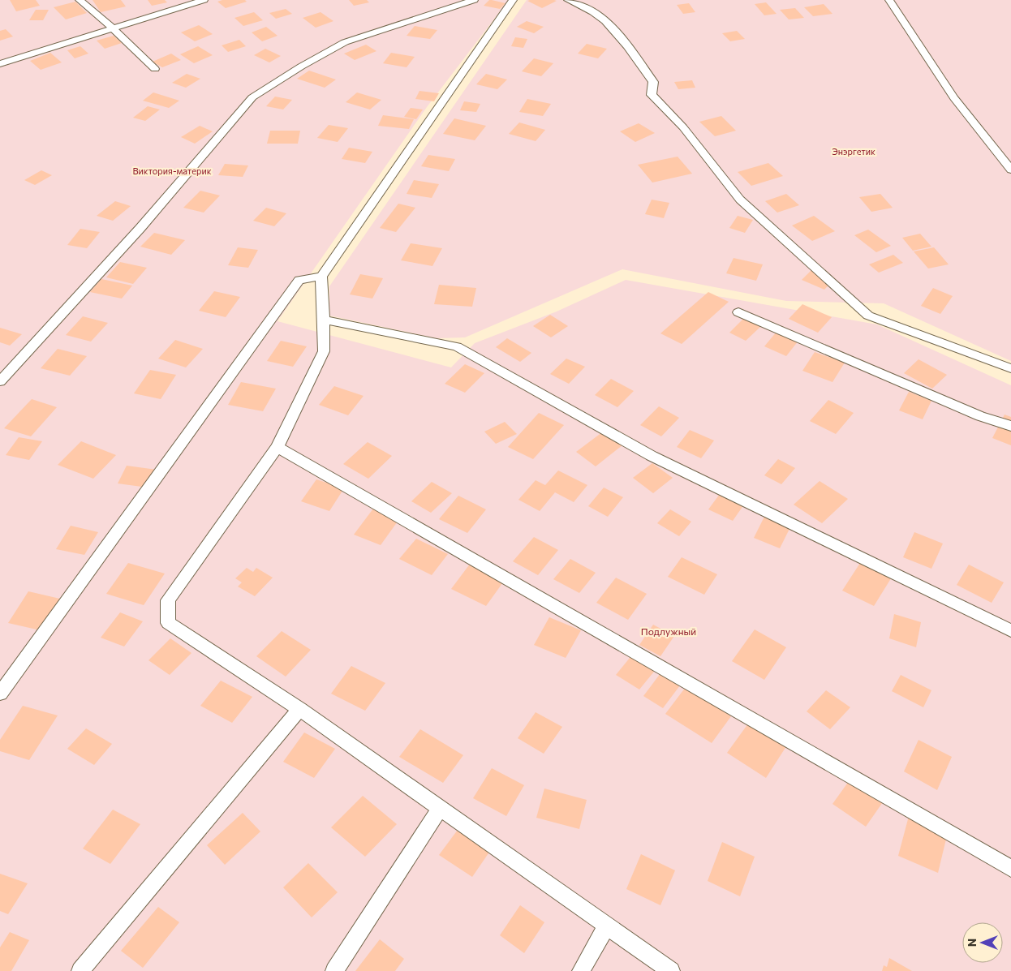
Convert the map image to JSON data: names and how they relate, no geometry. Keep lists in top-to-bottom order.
{
  "parks": ["Энэргетик", "Виктория-материк", "Подлужный"],
  "north": "left"
}
